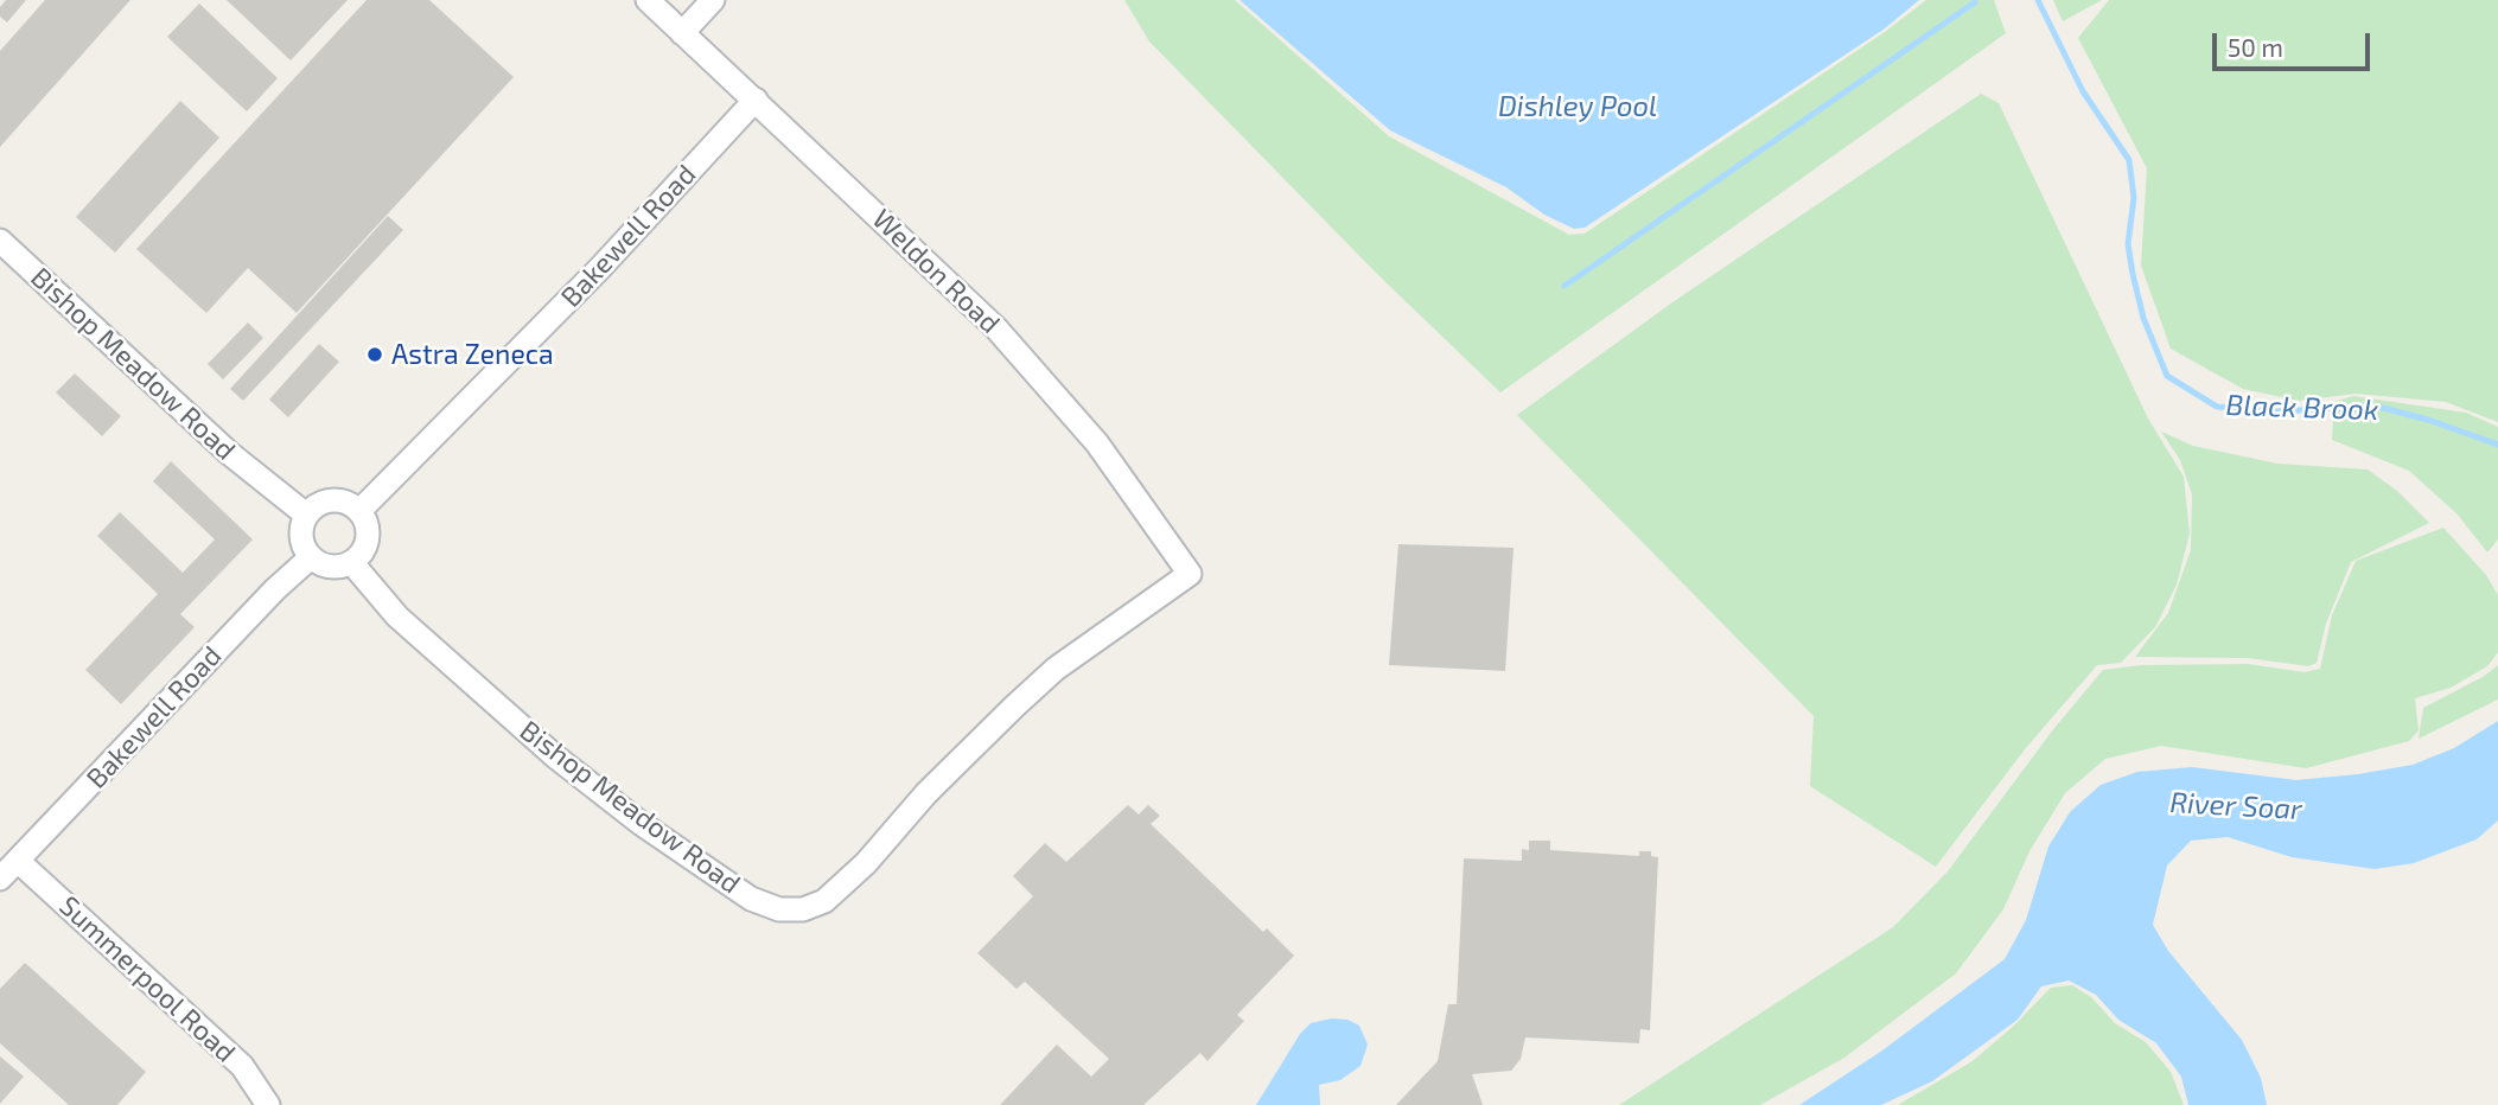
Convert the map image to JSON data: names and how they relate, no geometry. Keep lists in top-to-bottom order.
{
  "streets": {
    "street": [
      "Bakewell Road",
      "Weldon Road",
      "Bishop Meadow Road",
      "Summerpool Road"
    ]
  },
  "crossings": [
    ["Bakewell Road", "Weldon Road"],
    ["Bakewell Road", "Bishop Meadow Road"],
    ["Bakewell Road", "Summerpool Road"],
    ["Weldon Road", "Bishop Meadow Road"]
  ],
  "water": ["Dishley Pool", "Black Brook", "River Soar"],
  "places": ["Astra Zeneca"],
  "scale_bar": "50 m"
}
